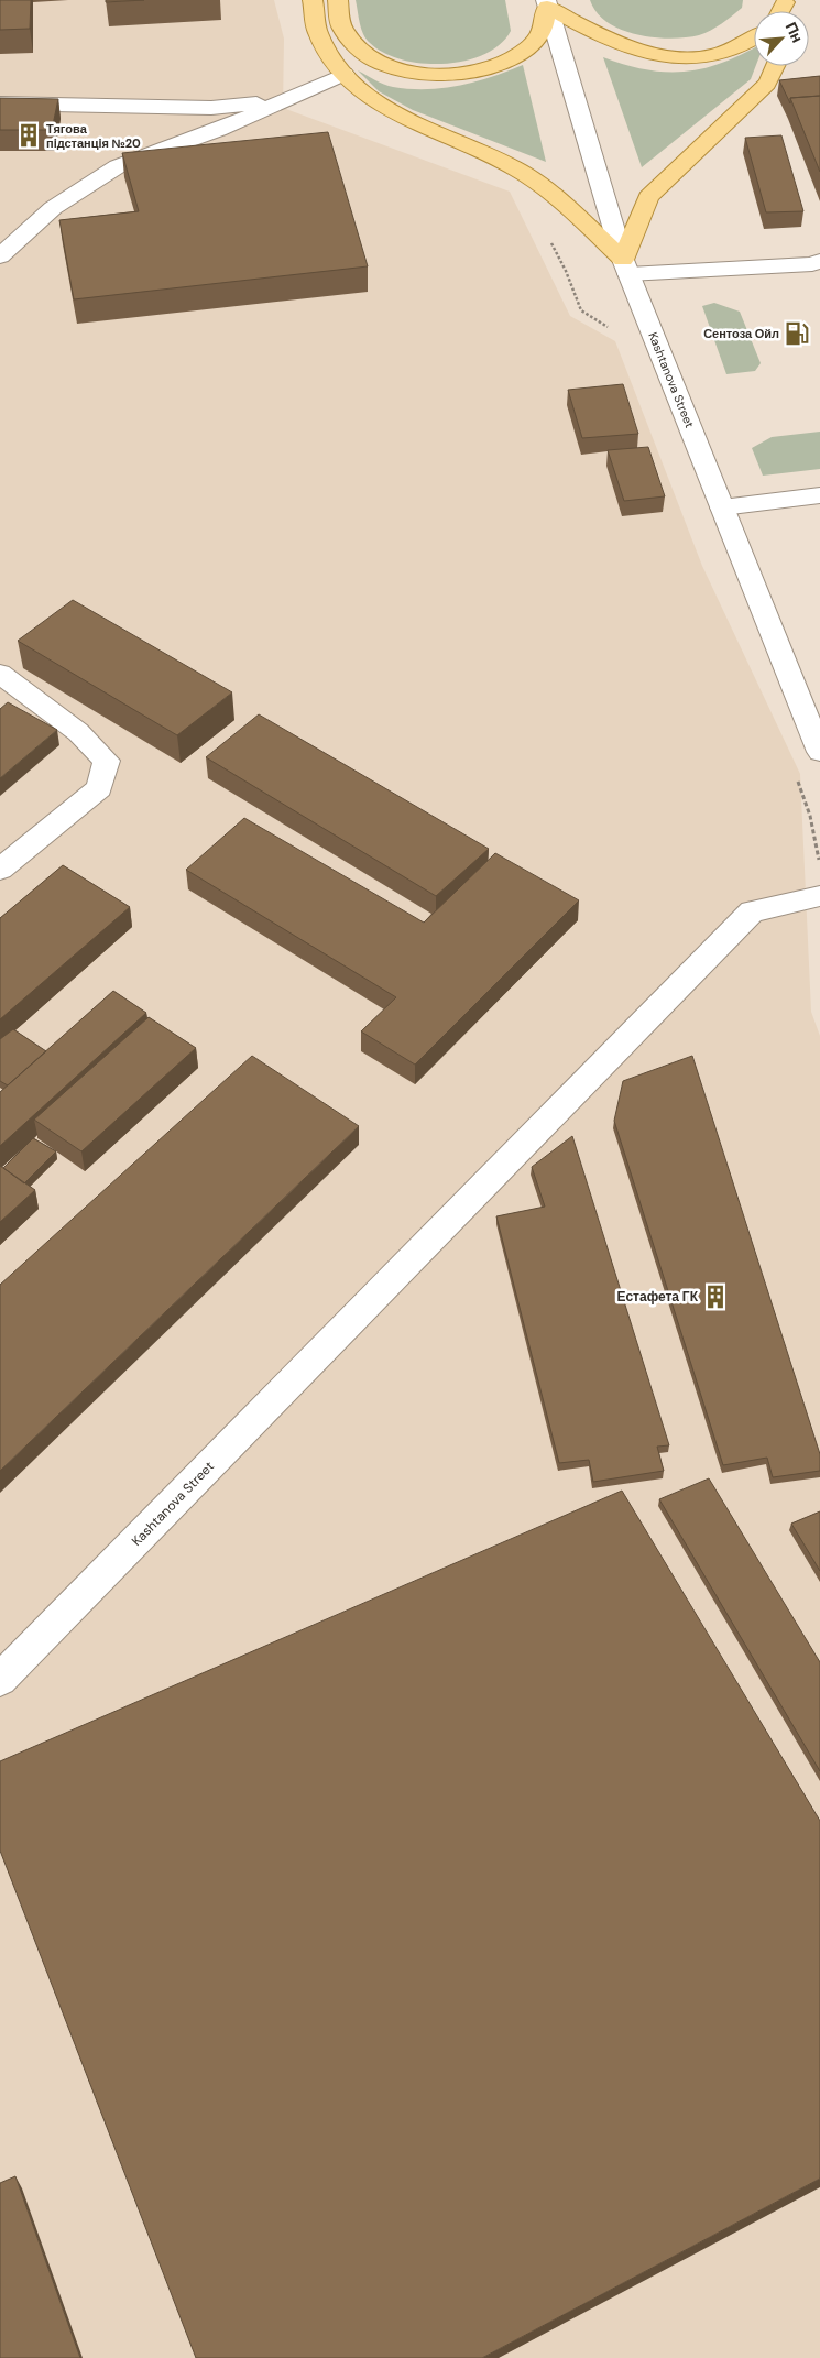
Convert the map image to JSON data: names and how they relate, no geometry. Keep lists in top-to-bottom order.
{
  "streets": {
    "street": ["Kashtanova Street"]
  },
  "places": {
    "building": ["Тягова пiдстанцiя №20", "Естафета ГК"],
    "fuel station": ["Сентоза Ойл"]
  },
  "north": "top right"
}
